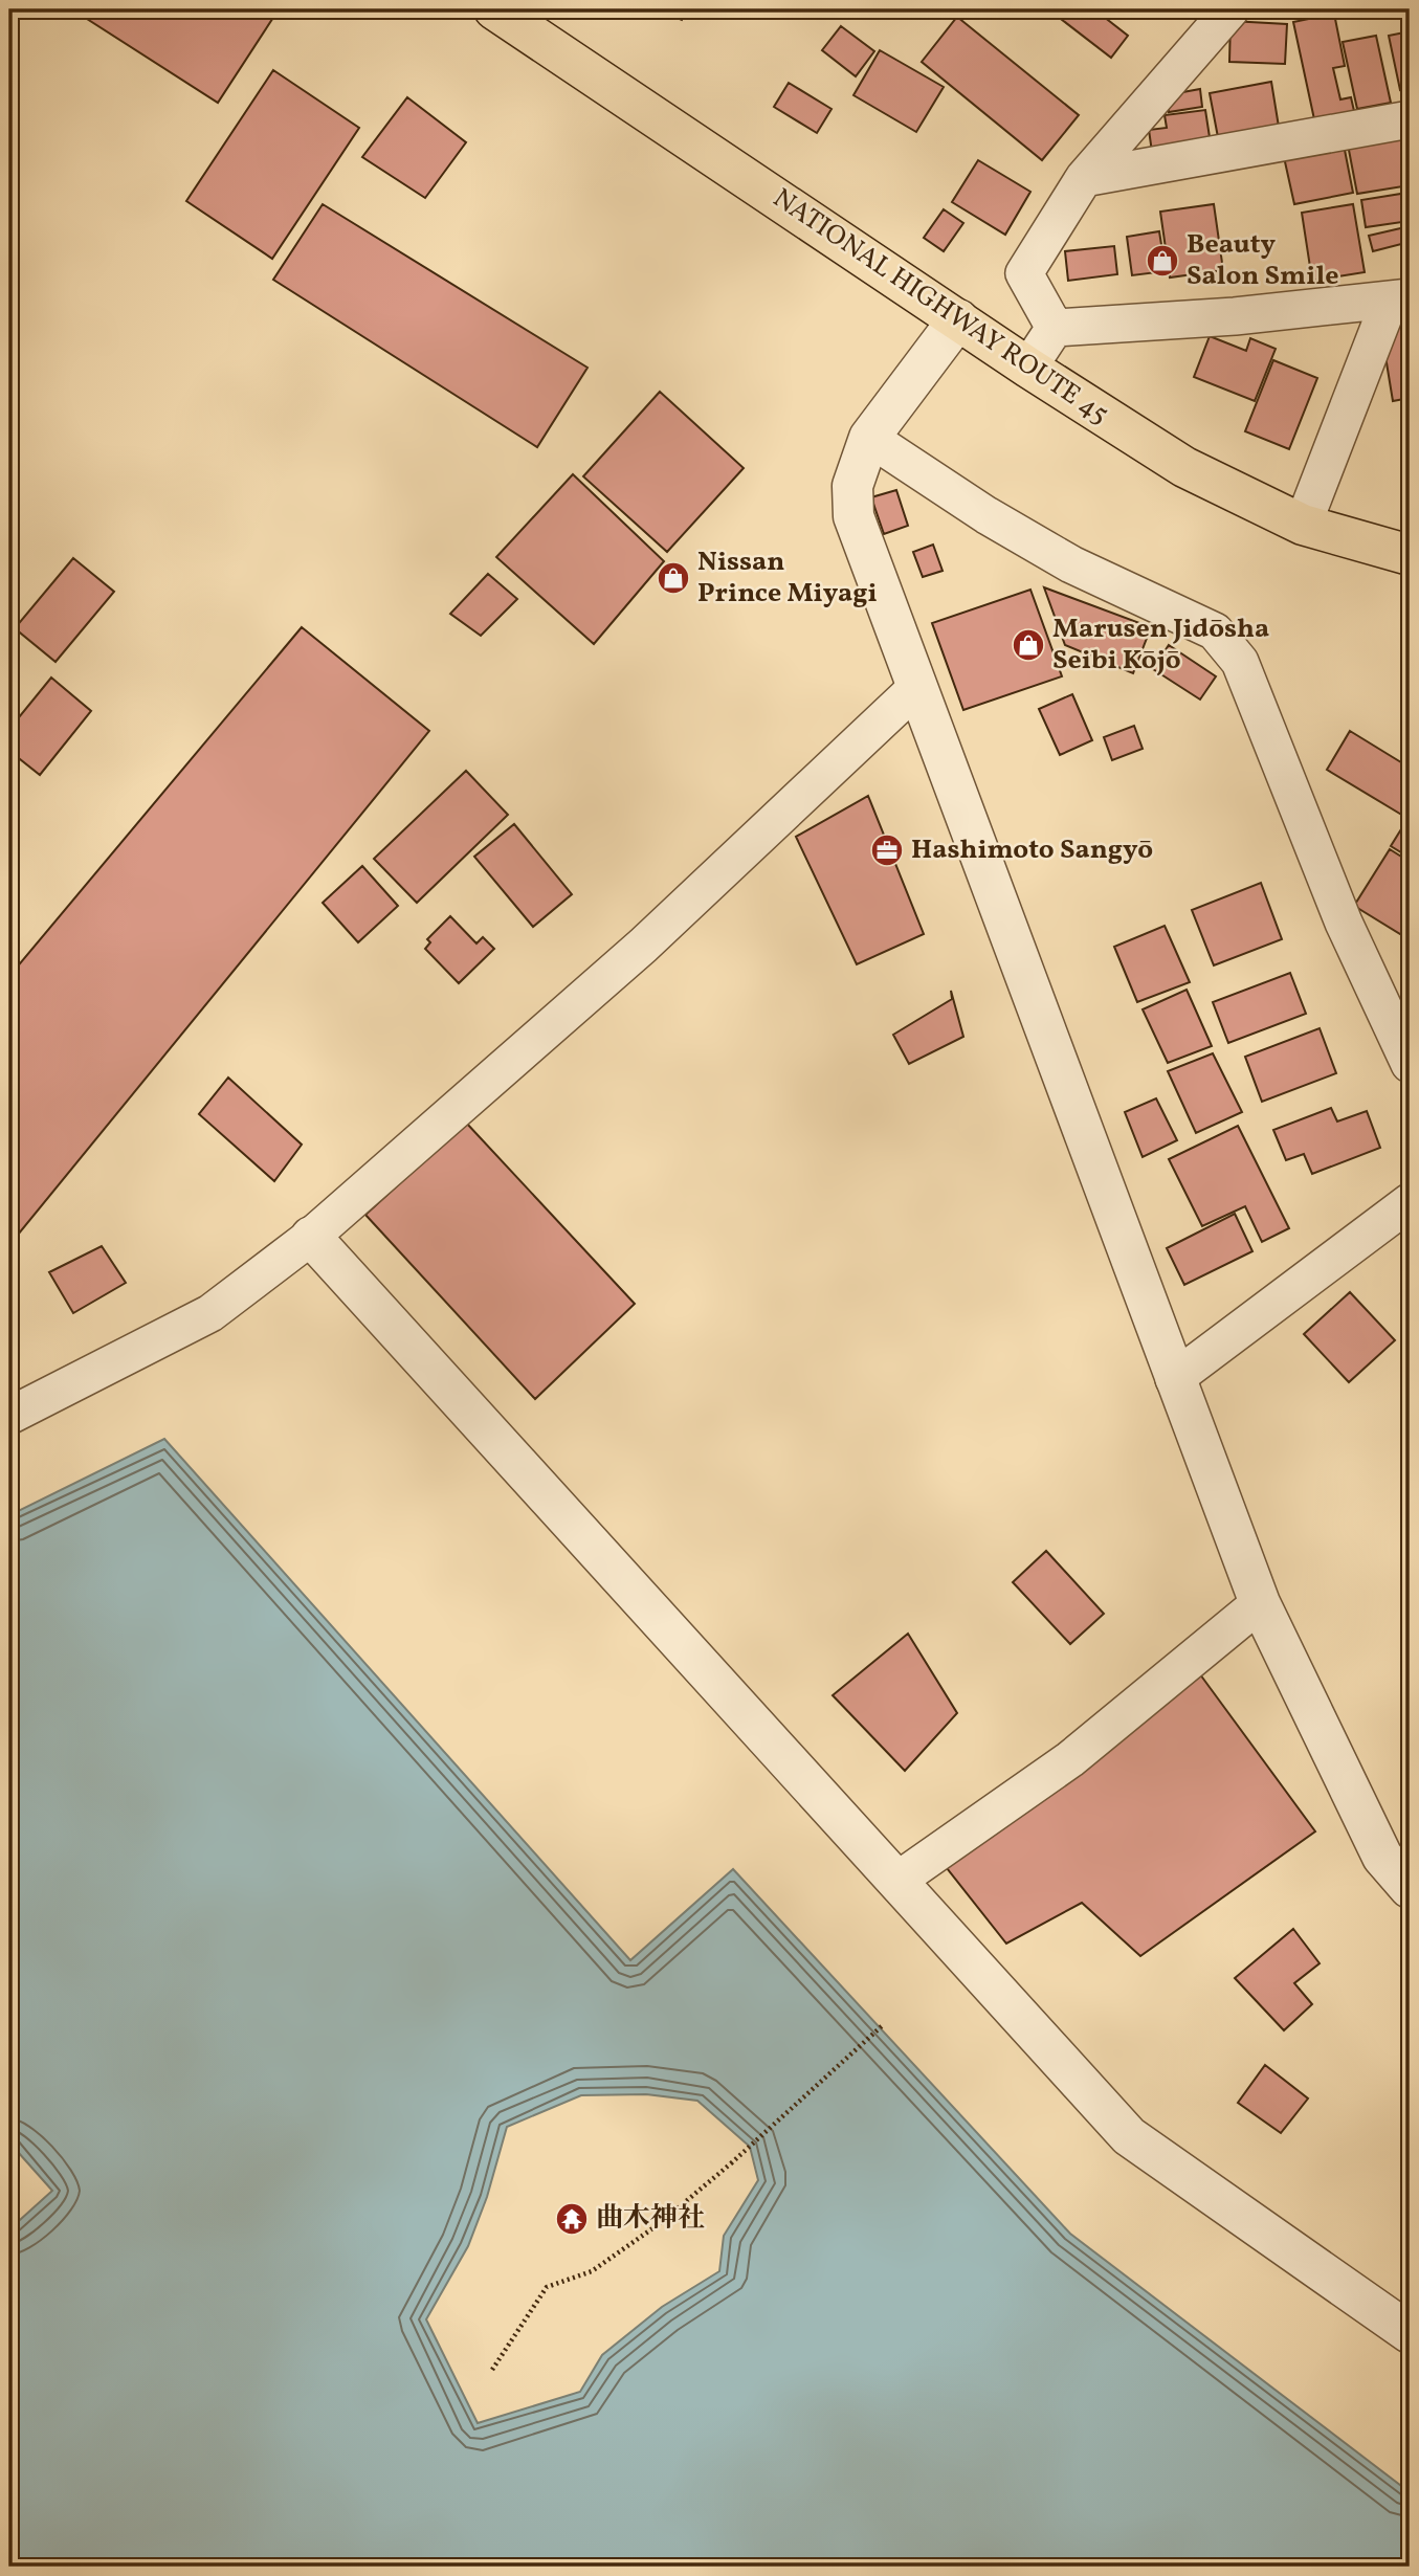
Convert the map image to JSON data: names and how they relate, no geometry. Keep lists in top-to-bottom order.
{
  "streets": {
    "highway": ["NATIONAL HIGHWAY ROUTE 45"]
  },
  "places": {
    "shop": ["Beauty Salon Smile", "Nissan Prince Miyagi", "Marusen Jidōsha Seibi Kōjō"],
    "office": ["Hashimoto Sangyō"],
    "temple": ["曲木神社"]
  }
}
